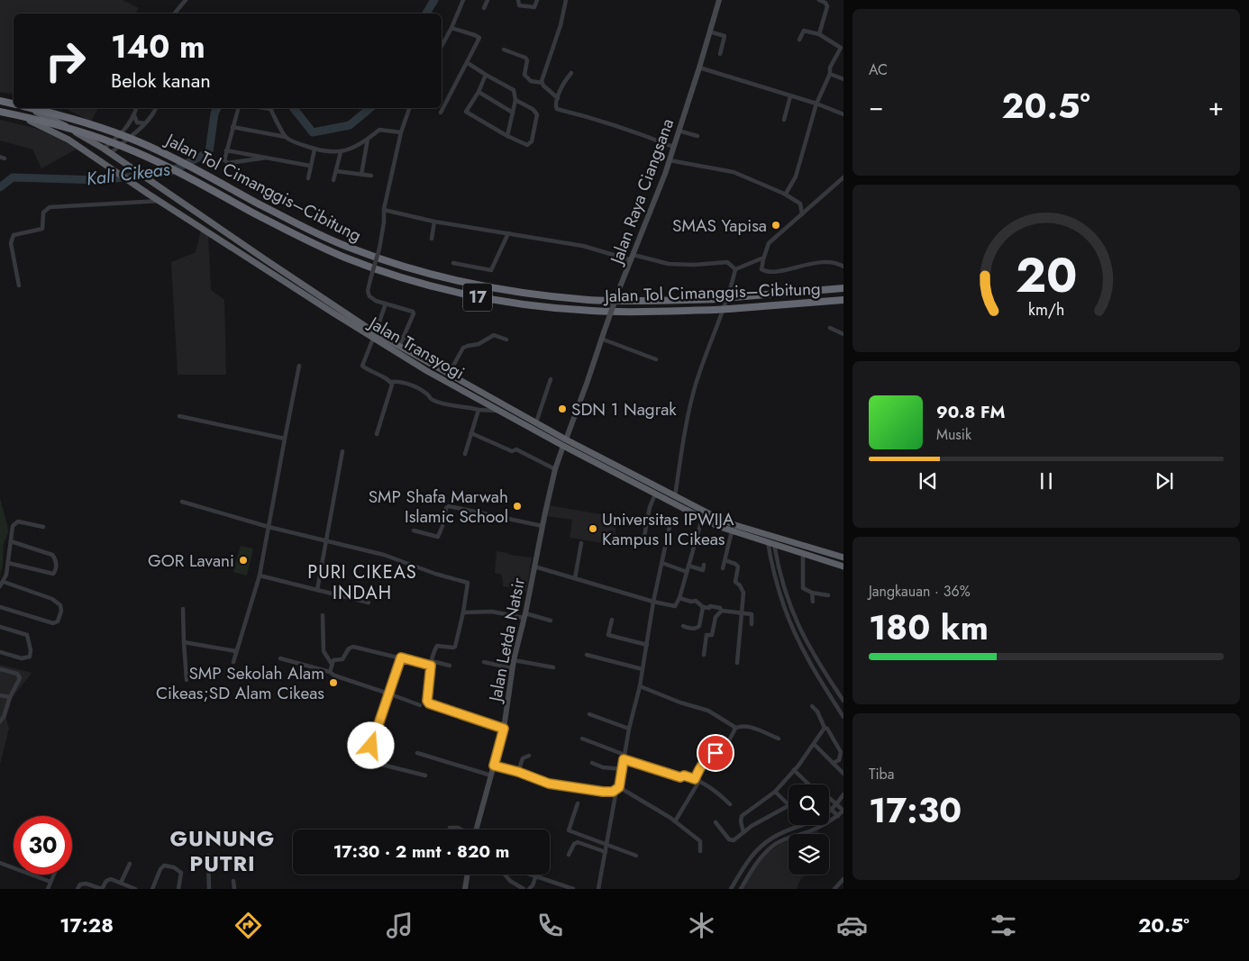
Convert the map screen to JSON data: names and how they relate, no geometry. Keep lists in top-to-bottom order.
{
  "streets": {
    "highway": ["Jalan Tol Cimanggis–Cibitung", "17", "Jalan Transyogi"],
    "main road": ["Jalan Raya Ciangsana", "Jalan Letda Natsir"]
  },
  "crossings": [
    ["Jalan Tol Cimanggis–Cibitung", "Jalan Transyogi"],
    ["Jalan Raya Ciangsana", "Jalan Transyogi"],
    ["Jalan Raya Ciangsana", "Jalan Letda Natsir"],
    ["Jalan Transyogi", "Jalan Letda Natsir"]
  ],
  "districts": ["PURI CIKEAS INDAH", "GUNUNG PUTRI"],
  "water": ["Kali Cikeas"],
  "places": [
    "SMAS Yapisa",
    "SDN 1 Nagrak",
    "SMP Shafa Marwah Islamic School",
    "Universitas IPWIJA Kampus II Cikeas",
    "GOR Lavani",
    "SMP Sekolah Alam Cikeas;SD Alam Cikeas"
  ],
  "page": {
    "tile": [
      "AC",
      ["Jangkauan · 36%", "180 km"],
      ["Tiba", "17:30"]
    ],
    "turn": ["140 m", "Belok kanan"],
    "heat": ["−", "20.5°", "+"],
    "song": ["90.8 FM", "Musik"],
    "limit": "30",
    "trip": "17:30 · 2 mnt · 820 m",
    "tabs": ["17:28", "20.5°"],
    "gauge": ["20", "km/h"]
  }
}
